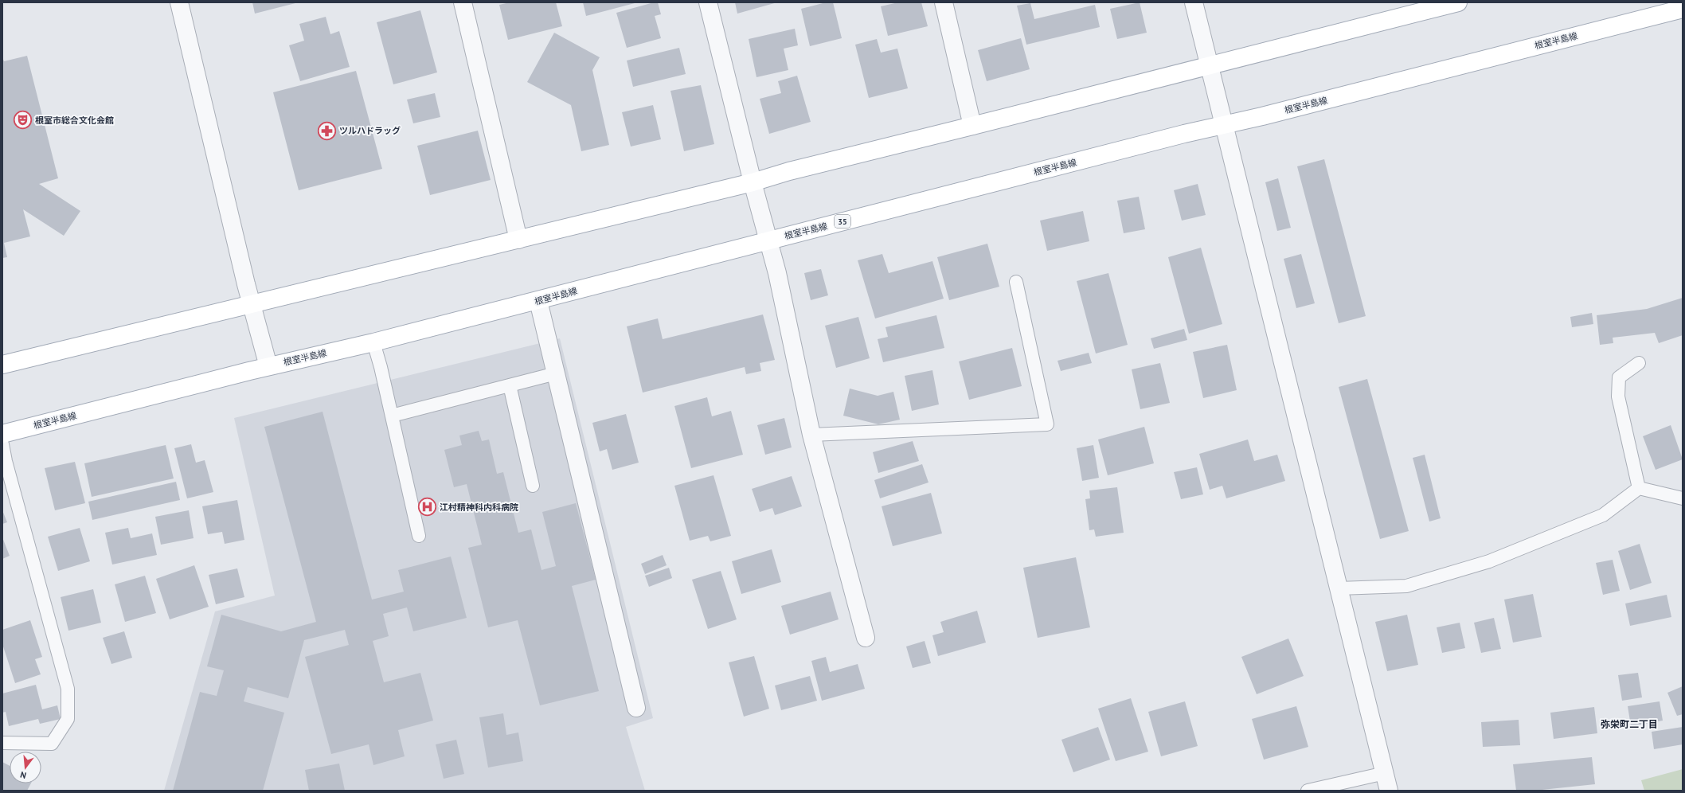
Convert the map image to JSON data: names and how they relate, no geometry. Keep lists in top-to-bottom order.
{
  "streets": {
    "main road": ["根室半島線", "35"]
  },
  "districts": ["弥栄町二丁目"],
  "places": {
    "theatre": ["根室市総合文化会館"],
    "pharmacy": ["ツルハドラッグ"],
    "hospital": ["江村精神科内科病院"]
  },
  "north": "bottom"
}
